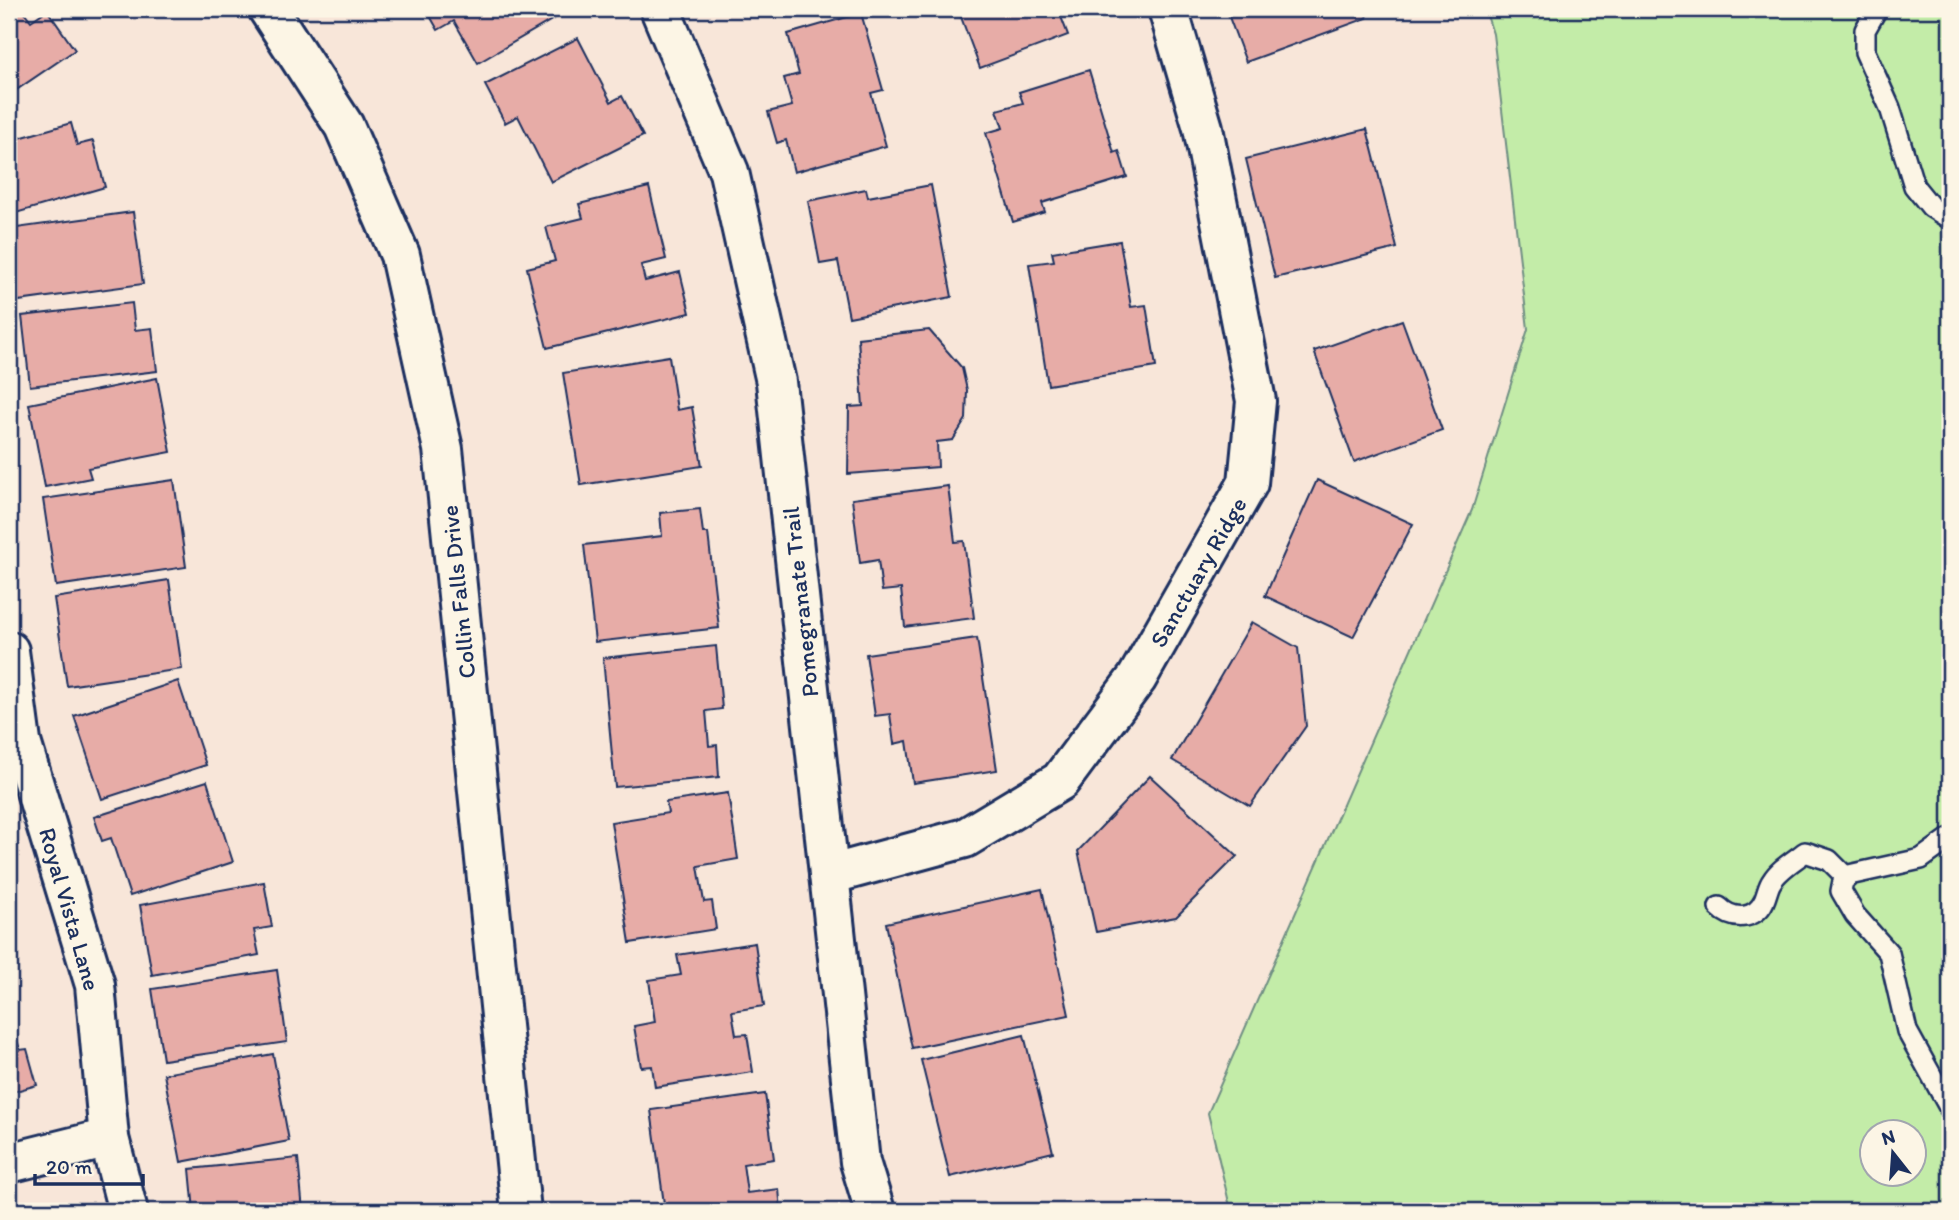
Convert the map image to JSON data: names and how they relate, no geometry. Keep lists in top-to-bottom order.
{
  "streets": {
    "street": [
      "Sanctuary Ridge",
      "Collin Falls Drive",
      "Pomegranate Trail",
      "Royal Vista Lane"
    ]
  },
  "crossings": [
    ["Sanctuary Ridge", "Pomegranate Trail"]
  ],
  "scale_bar": "20 m",
  "north": "top"
}
